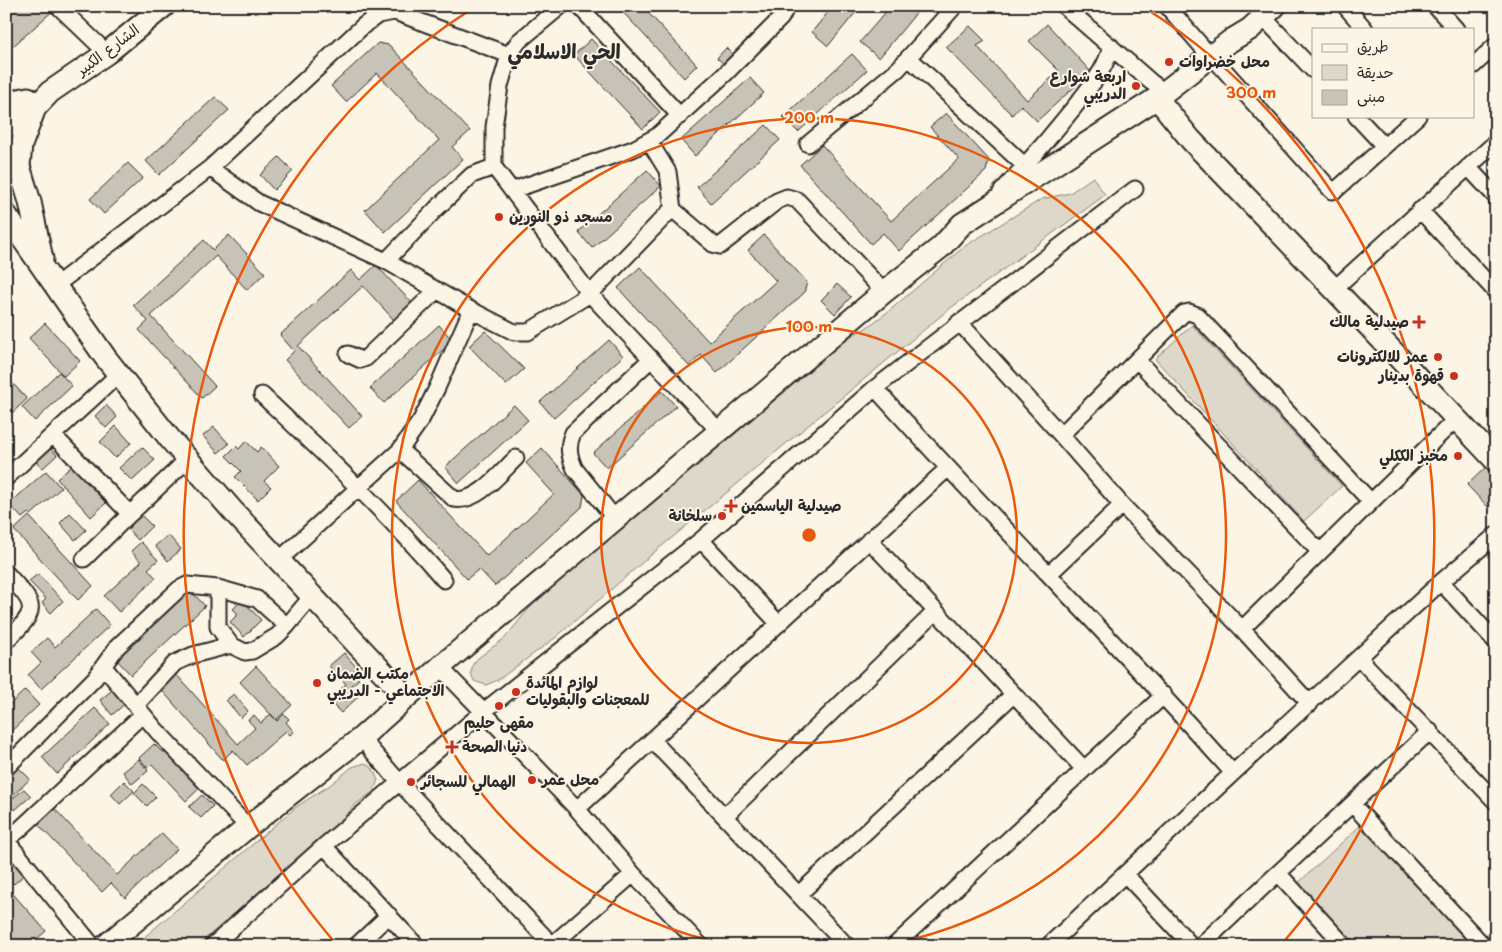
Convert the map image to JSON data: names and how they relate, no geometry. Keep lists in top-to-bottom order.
{
  "streets": {
    "street": ["الشارع الكبير"]
  },
  "districts": ["الحي الاسلامي"],
  "places": {
    "other": [
      "محل خضراوات",
      "اربعة شوارع الدريبي",
      "مسجد ذو النورين",
      "عمر للالكترونات",
      "قهوة بدينار",
      "مخبز الككلي",
      "سلخانة",
      "مكتب الضمان الاجتماعي - الدريبي",
      "لوازم المائدة للمعجنات والبقوليات",
      "مقهى حليم",
      "محل عمر",
      "الهمالي للسجائر"
    ],
    "health": ["صيدلية مالك", "صيدلية الياسمين", "دنيا الصحة"]
  },
  "legend": ["طريق", "حديقة", "مبنى"],
  "rings": ["300 m", "200 m", "100 m"]
}
